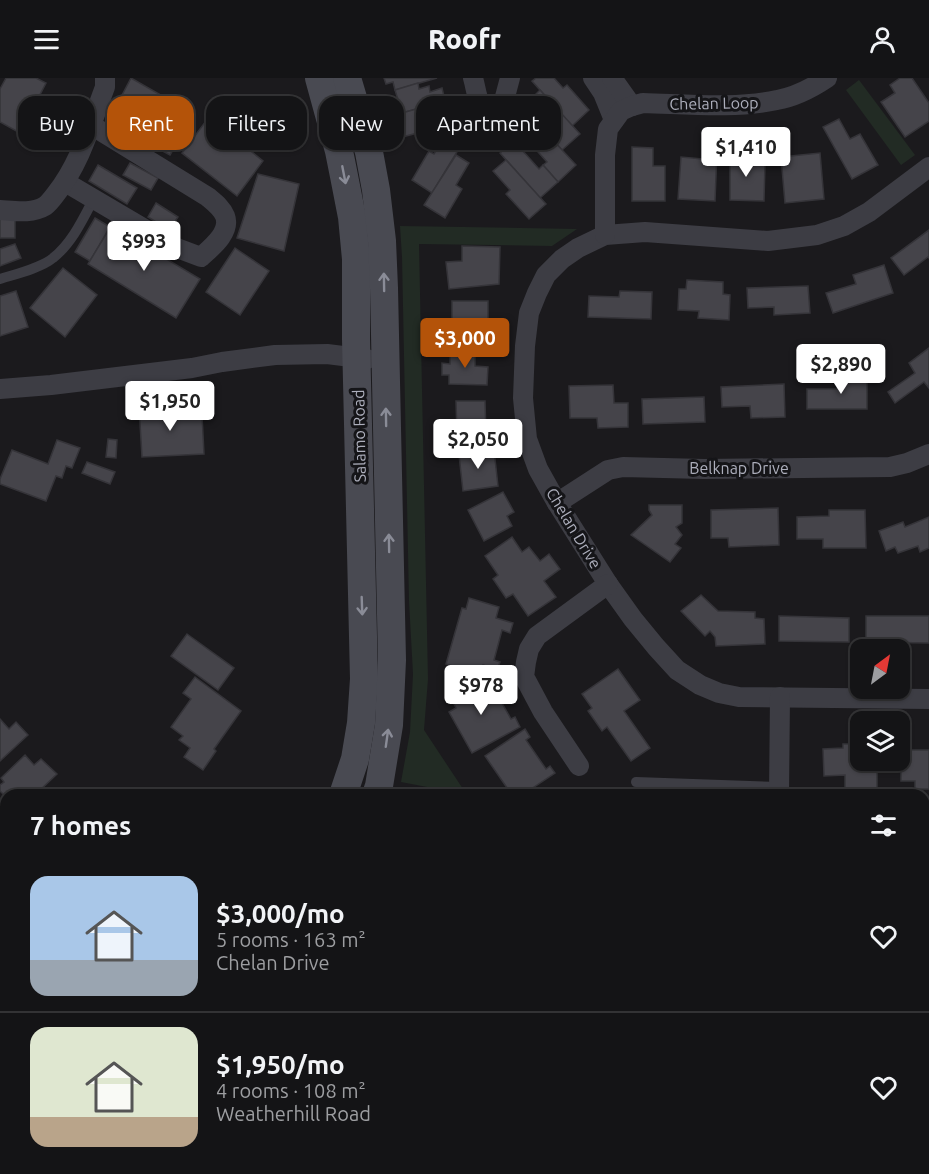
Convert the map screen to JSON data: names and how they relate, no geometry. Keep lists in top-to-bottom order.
{
  "streets": {
    "main road": ["Salamo Road"],
    "street": ["Chelan Loop", "Belknap Drive", "Chelan Drive"]
  },
  "crossings": [
    ["Belknap Drive", "Chelan Drive"]
  ],
  "north": "top right",
  "page": {
    "header": "Roofr",
    "chip": [
      "Buy",
      "Rent",
      "Filters",
      "New",
      "Apartment"
    ],
    "price": [
      "$1,410",
      "$993",
      "$3,000",
      "$2,890",
      "$1,950",
      "$2,050",
      "$978"
    ],
    "heading": "7 homes",
    "list": [
      {
        "name": "$3,000/mo",
        "note": "5 rooms · 163 m² · Chelan Drive"
      },
      {
        "name": "$1,950/mo",
        "note": "4 rooms · 108 m² · Weatherhill Road"
      }
    ]
  }
}
